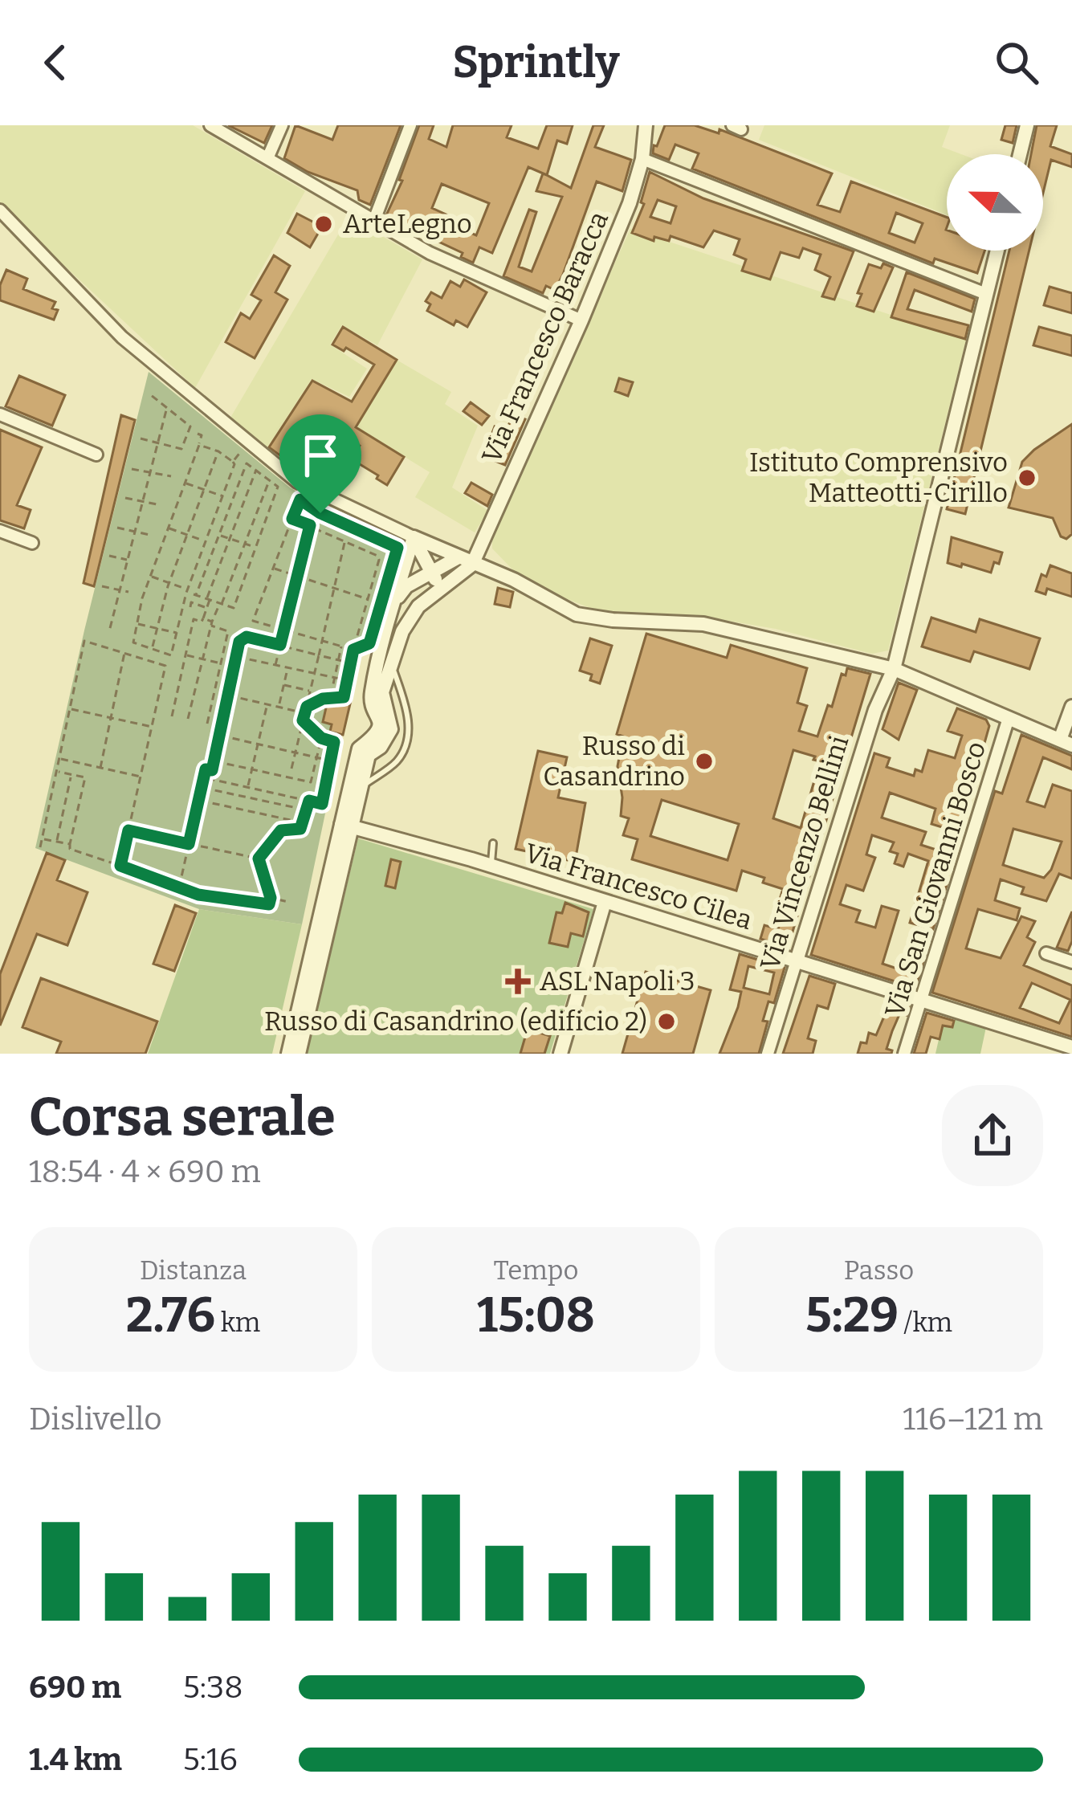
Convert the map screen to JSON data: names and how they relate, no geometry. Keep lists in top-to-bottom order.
{
  "streets": {
    "street": [
      "Via Francesco Baracca",
      "Via Vincenzo Bellini",
      "Via San Giovanni Bosco",
      "Via Francesco Cilea"
    ]
  },
  "crossings": [
    ["Via Vincenzo Bellini", "Via Francesco Cilea"],
    ["Via San Giovanni Bosco", "Via Francesco Cilea"]
  ],
  "places": {
    "other": [
      "ArteLegno",
      "Istituto Comprensivo Matteotti-Cirillo",
      "Russo di Casandrino",
      "Russo di Casandrino (edificio 2)"
    ],
    "health": ["ASL Napoli 3"]
  },
  "north": "left",
  "page": {
    "header": "Sprintly",
    "heading": ["Corsa serale", "18:54 · 4 × 690 m"],
    "stats": [
      ["Distanza", "2.76 km"],
      ["Tempo", "15:08"],
      ["Passo", "5:29 /km"]
    ],
    "chart": ["Dislivello", "116–121 m"],
    "list": [
      {
        "name": "690 m",
        "note": "5:38"
      },
      {
        "name": "1.4 km",
        "note": "5:16"
      }
    ]
  }
}
